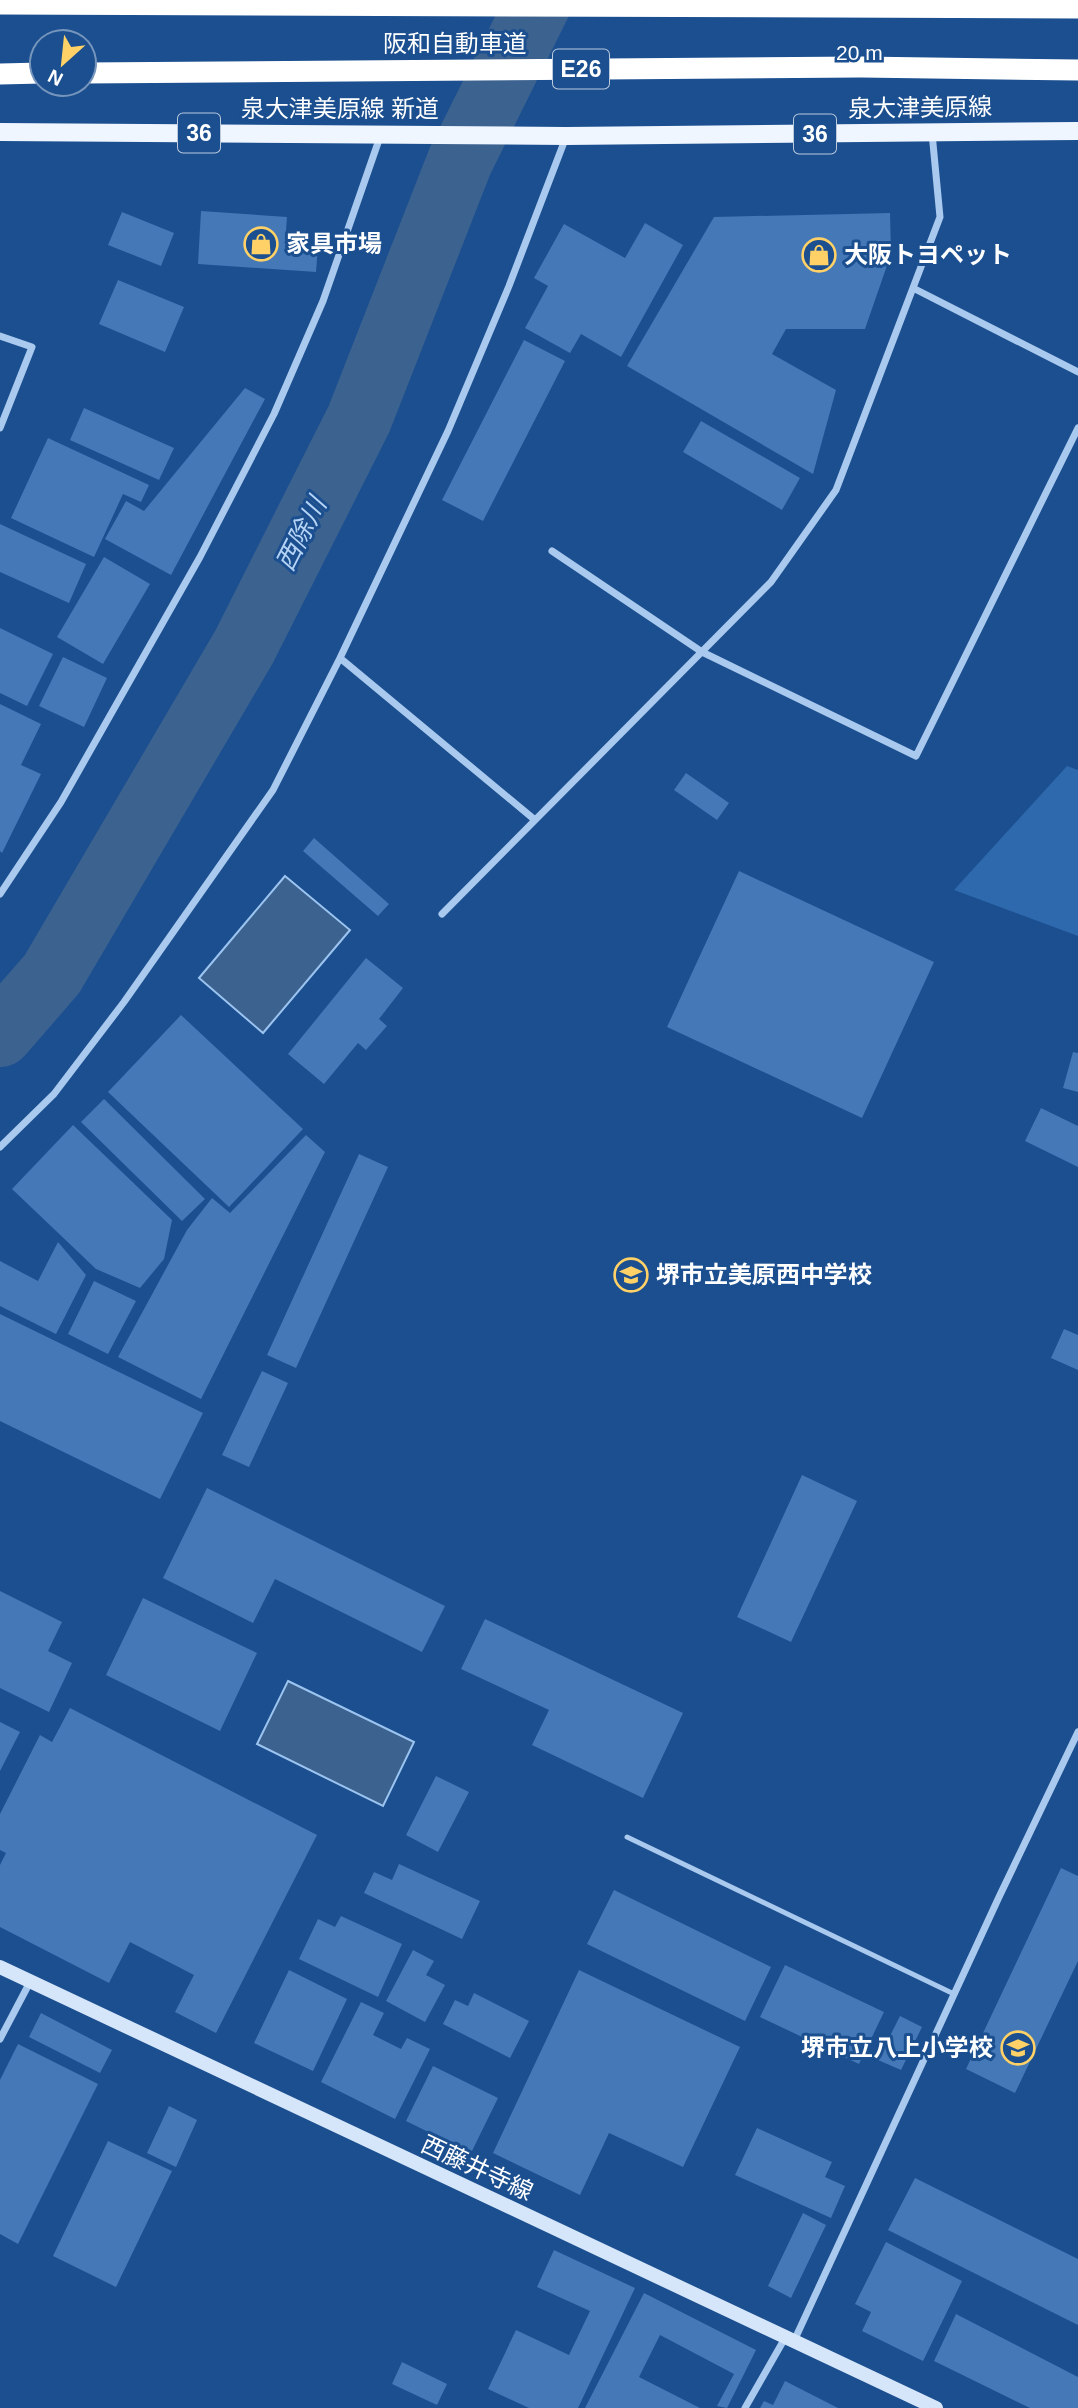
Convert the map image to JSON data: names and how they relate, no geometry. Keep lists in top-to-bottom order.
{
  "streets": {
    "highway": ["阪和自動車道", "E26"],
    "main road": [
      "泉大津美原線",
      "泉大津美原線 新道",
      "36",
      "西藤井寺線"
    ]
  },
  "crossings": [
    ["泉大津美原線", "泉大津美原線 新道"]
  ],
  "water": ["西除川"],
  "places": {
    "shop": ["家具市場", "大阪トヨペット"],
    "school or university": ["堺市立美原西中学校", "堺市立八上小学校"]
  },
  "scale_bar": "20 m",
  "north": "bottom left"
}
